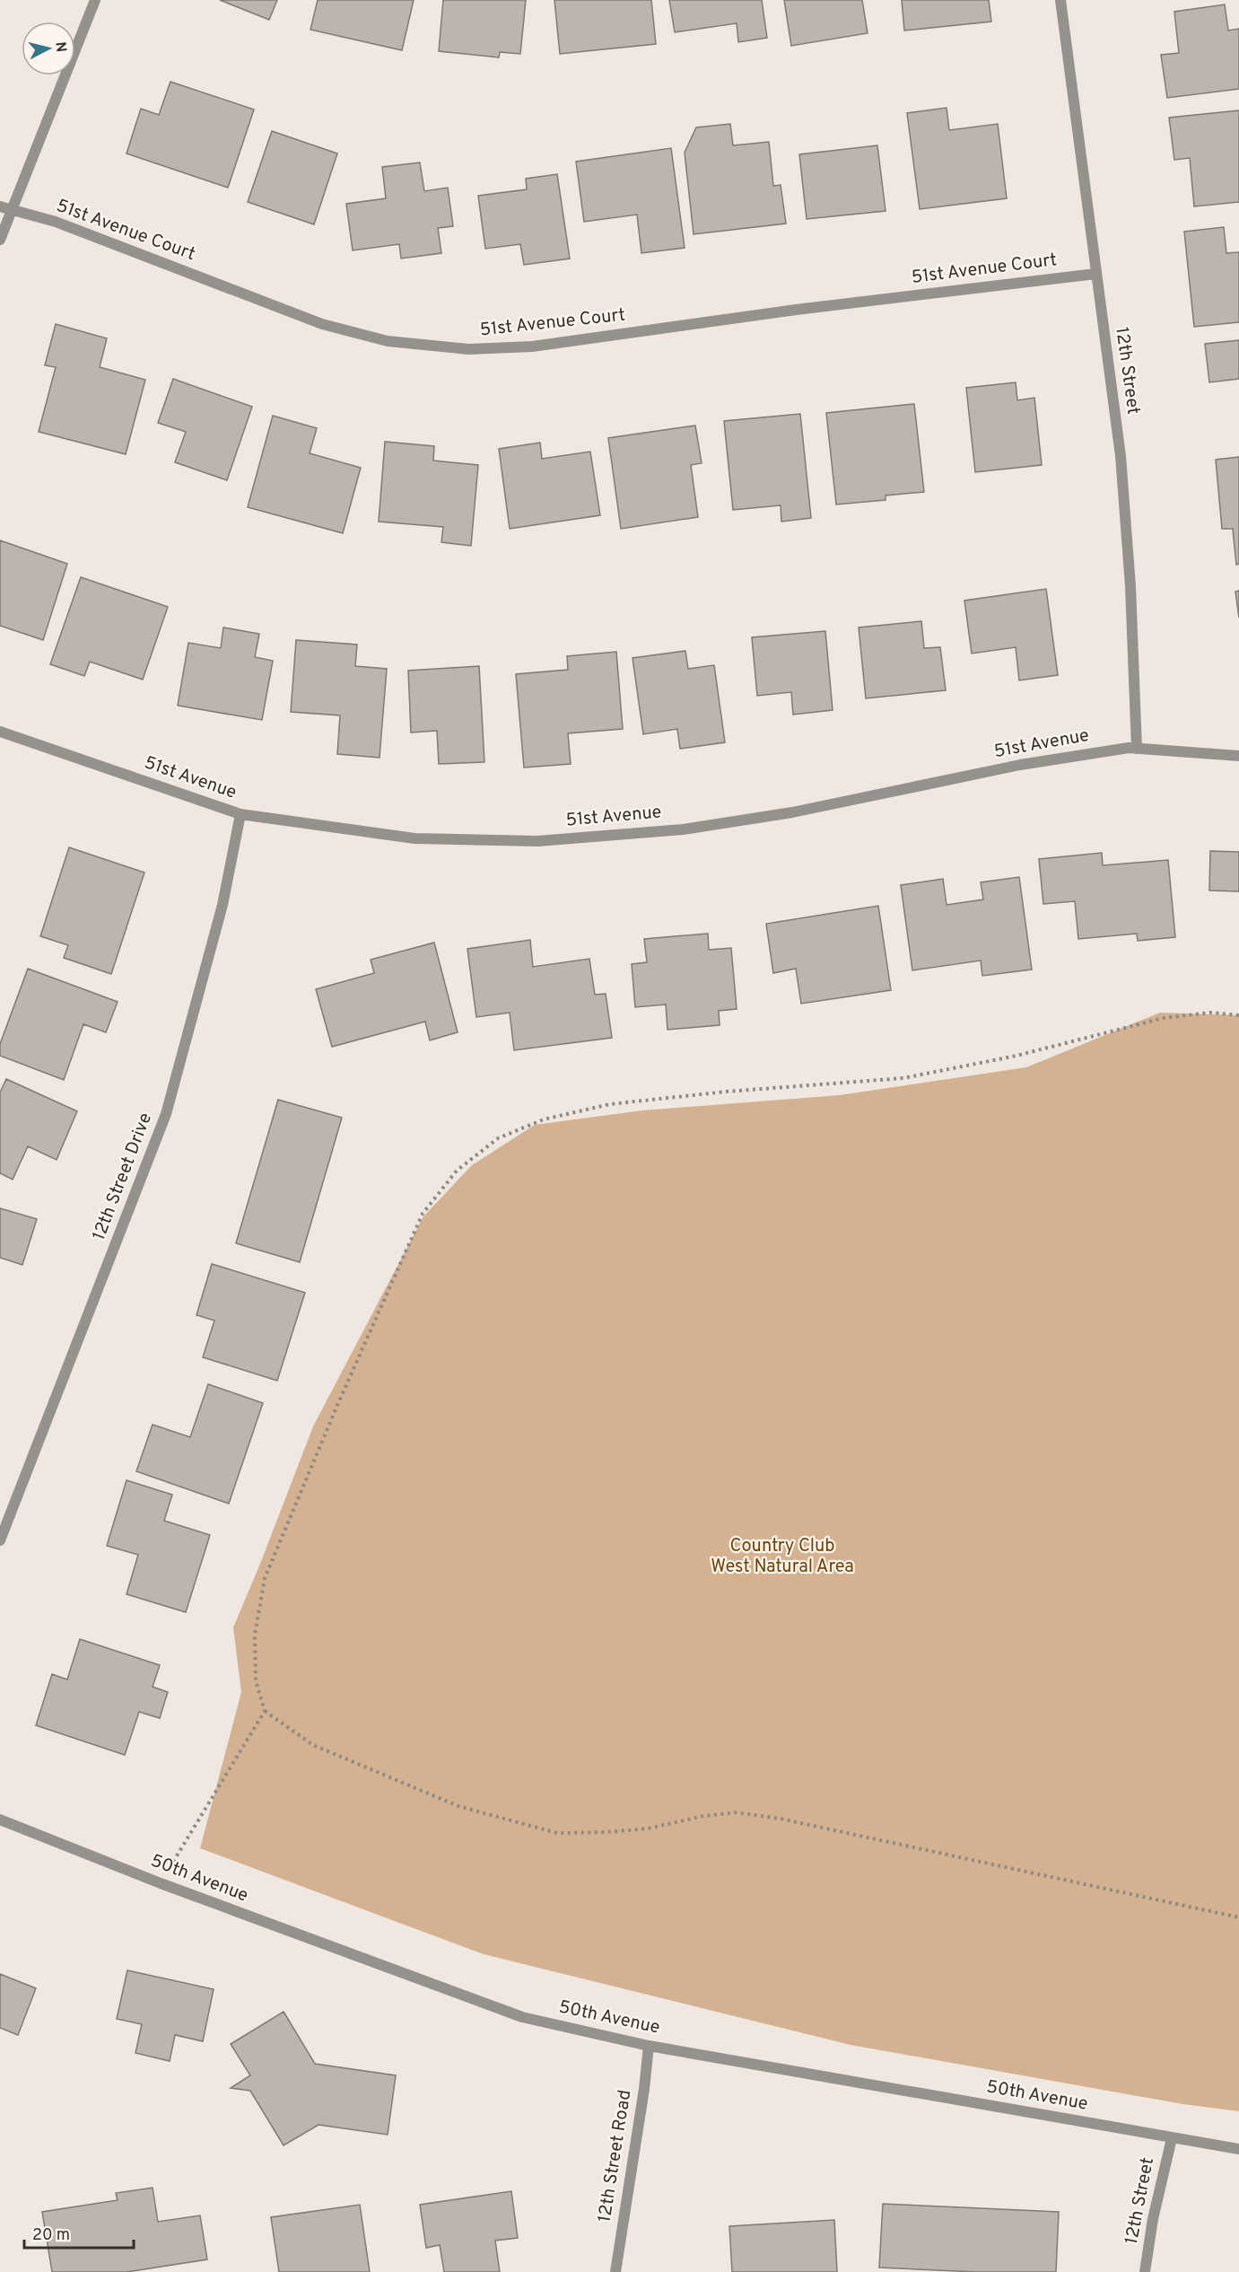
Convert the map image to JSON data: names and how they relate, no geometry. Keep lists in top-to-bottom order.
{
  "streets": {
    "street": [
      "51st Avenue Court",
      "12th Street",
      "51st Avenue",
      "12th Street Drive",
      "50th Avenue",
      "12th Street Road"
    ]
  },
  "crossings": [
    ["51st Avenue Court", "12th Street"],
    ["12th Street", "51st Avenue"],
    ["12th Street", "50th Avenue"],
    ["51st Avenue", "12th Street Drive"],
    ["50th Avenue", "12th Street Road"]
  ],
  "parks": ["Country Club West Natural Area"],
  "scale_bar": "20 m",
  "north": "right"
}
